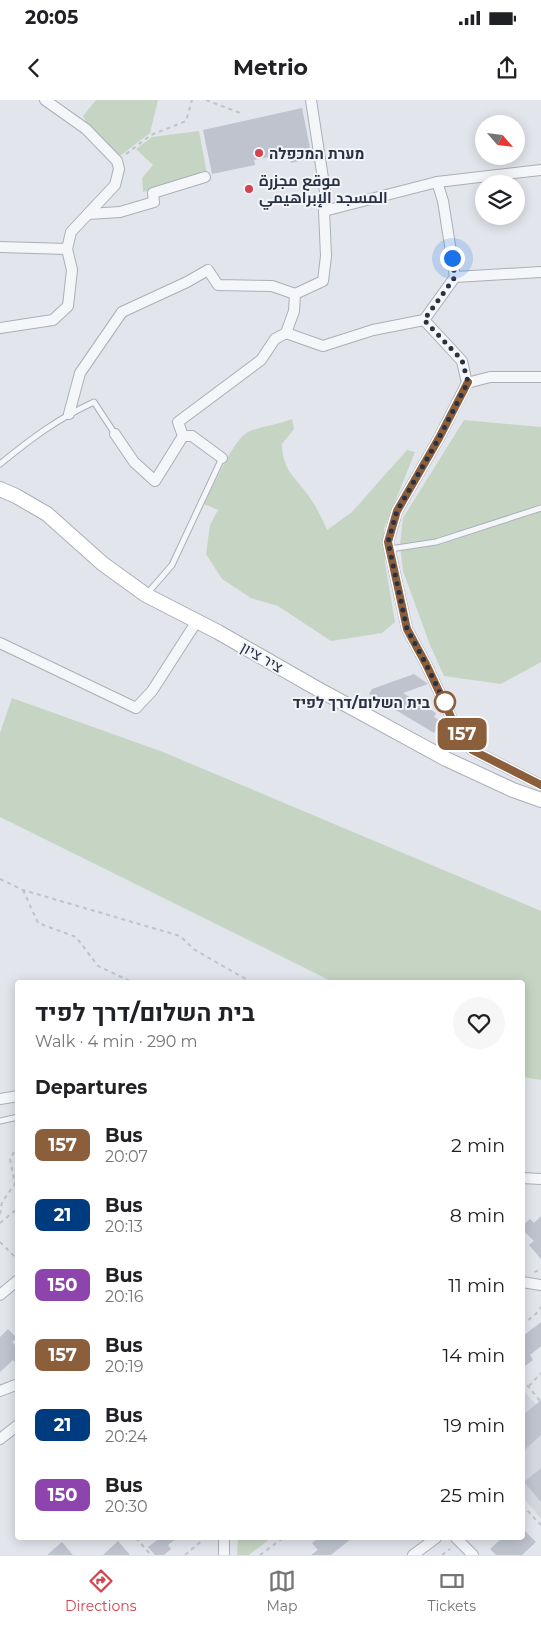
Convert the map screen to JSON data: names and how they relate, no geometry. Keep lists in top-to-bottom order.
{
  "streets": {
    "street": ["ציר ציון"]
  },
  "places": ["מערת המכפלה", "موقع مجزرة المسجد الإبراهيمي", "בית השלום/דרך לפיד"],
  "lines": ["bus line 157"],
  "north": "bottom right",
  "page": {
    "status": "20:05",
    "header": "Metrio",
    "on_map": "157",
    "heading": [
      ["בית השלום/דרך לפיד", "Walk · 4 min · 290 m"],
      "Departures"
    ],
    "list": [
      {
        "mark": "157",
        "name": "Bus",
        "note": "20:07",
        "value": "2 min"
      },
      {
        "mark": "21",
        "name": "Bus",
        "note": "20:13",
        "value": "8 min"
      },
      {
        "mark": "150",
        "name": "Bus",
        "note": "20:16",
        "value": "11 min"
      },
      {
        "mark": "157",
        "name": "Bus",
        "note": "20:19",
        "value": "14 min"
      },
      {
        "mark": "21",
        "name": "Bus",
        "note": "20:24",
        "value": "19 min"
      },
      {
        "mark": "150",
        "name": "Bus",
        "note": "20:30",
        "value": "25 min"
      }
    ],
    "tabs": ["Directions", "Map", "Tickets"]
  }
}
